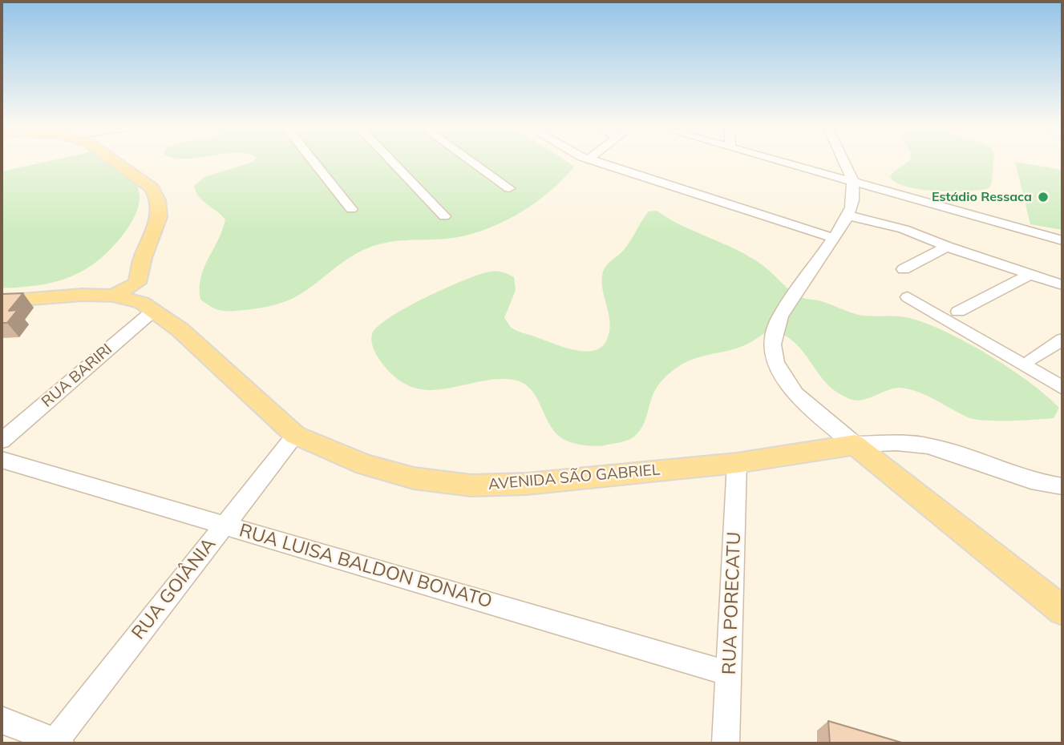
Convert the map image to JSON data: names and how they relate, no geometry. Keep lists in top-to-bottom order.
{
  "streets": {
    "main road": ["AVENIDA SÃO GABRIEL"],
    "street": [
      "RUA BARIRI",
      "RUA LUISA BALDON BONATO",
      "RUA GOIÂNIA",
      "RUA PORECATU"
    ]
  },
  "crossings": [
    ["RUA BARIRI", "AVENIDA SÃO GABRIEL"],
    ["AVENIDA SÃO GABRIEL", "RUA GOIÂNIA"],
    ["AVENIDA SÃO GABRIEL", "RUA PORECATU"],
    ["RUA LUISA BALDON BONATO", "RUA GOIÂNIA"],
    ["RUA LUISA BALDON BONATO", "RUA PORECATU"]
  ],
  "places": ["Estádio Ressaca"]
}
